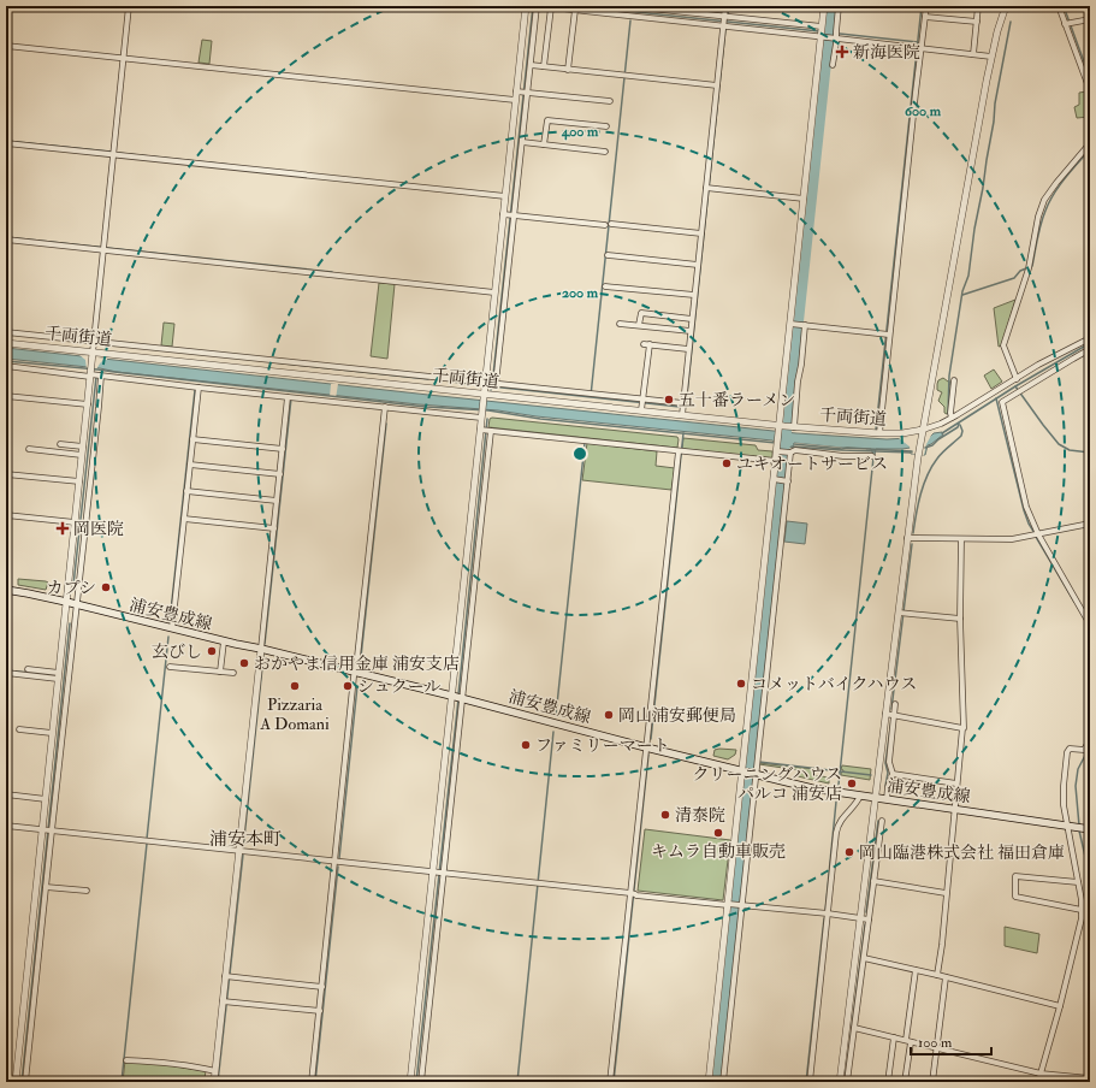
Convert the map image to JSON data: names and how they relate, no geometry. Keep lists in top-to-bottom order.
{
  "streets": {
    "main road": ["浦安豊成線"],
    "street": ["千両街道"]
  },
  "districts": ["浦安本町"],
  "places": {
    "health": ["新海医院", "岡医院"],
    "other": [
      "五十番ラーメン",
      "ユキオートサービス",
      "カプシ",
      "玄びし",
      "おかやま信用金庫 浦安支店",
      "コメットバイクハウス",
      "Pizzaria A Domani",
      "シュクール",
      "岡山浦安郵便局",
      "ファミリーマート",
      "クリーニングハウス パルコ 浦安店",
      "清泰院",
      "キムラ自動車販売",
      "岡山臨港株式会社 福田倉庫"
    ]
  },
  "scale_bar": "100 m",
  "rings": ["600 m", "400 m", "200 m"]
}
